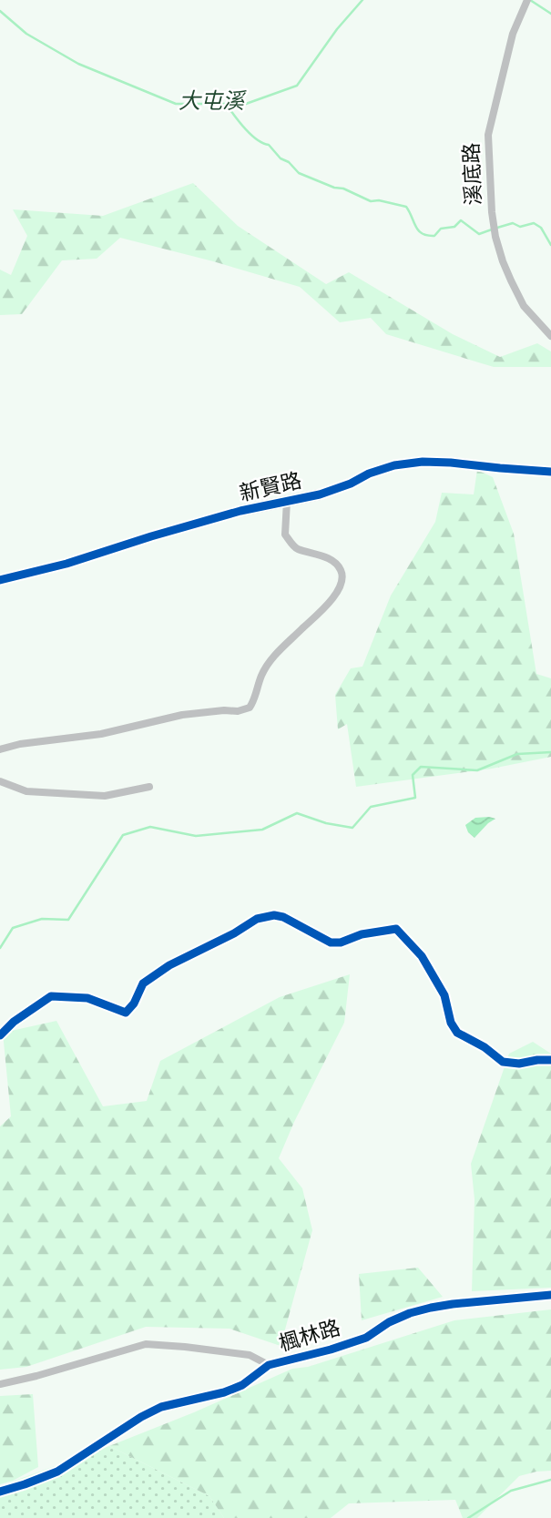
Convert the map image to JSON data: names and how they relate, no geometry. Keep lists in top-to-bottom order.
{
  "streets": {
    "street": ["溪底路", "新賢路", "楓林路"]
  },
  "water": ["大屯溪"]
}
